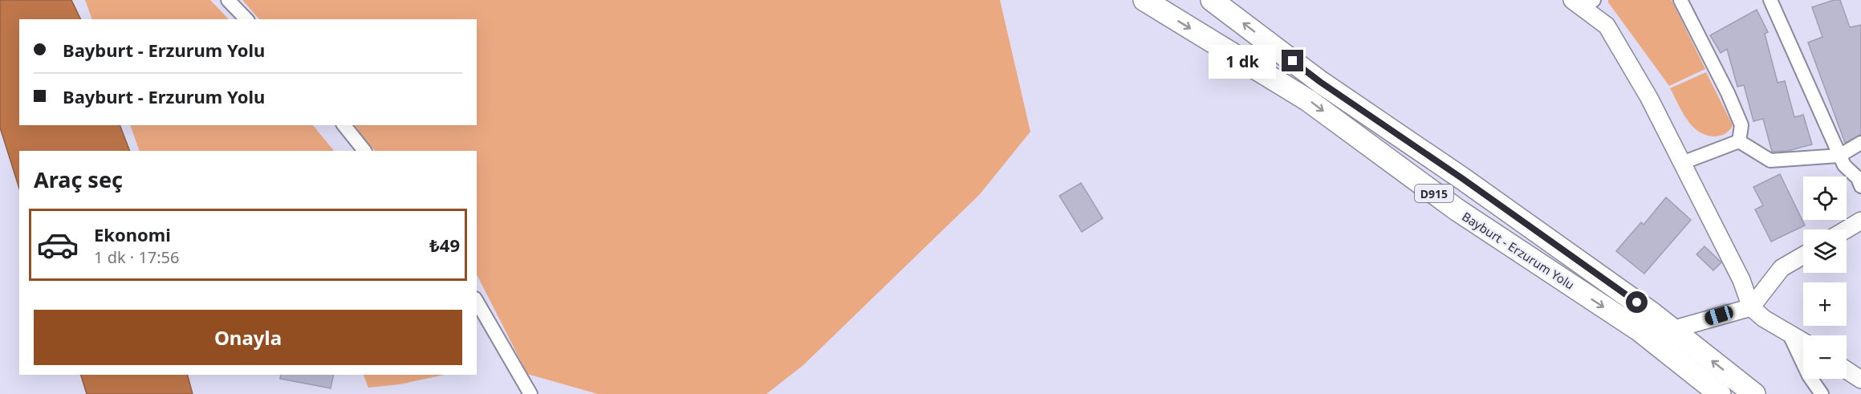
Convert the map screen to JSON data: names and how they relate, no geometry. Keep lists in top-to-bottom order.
{
  "streets": {
    "highway": ["D915", "Bayburt - Erzurum Yolu"]
  },
  "page": {
    "banner": ["Bayburt - Erzurum Yolu", "Bayburt - Erzurum Yolu"],
    "bubble": "1 dk",
    "heading": "Araç seç",
    "map_buttons": ["+", "−"],
    "list": [
      {
        "name": "Ekonomi",
        "note": "1 dk · 17:56",
        "value": "₺49"
      }
    ],
    "buttons": "Onayla"
  }
}
